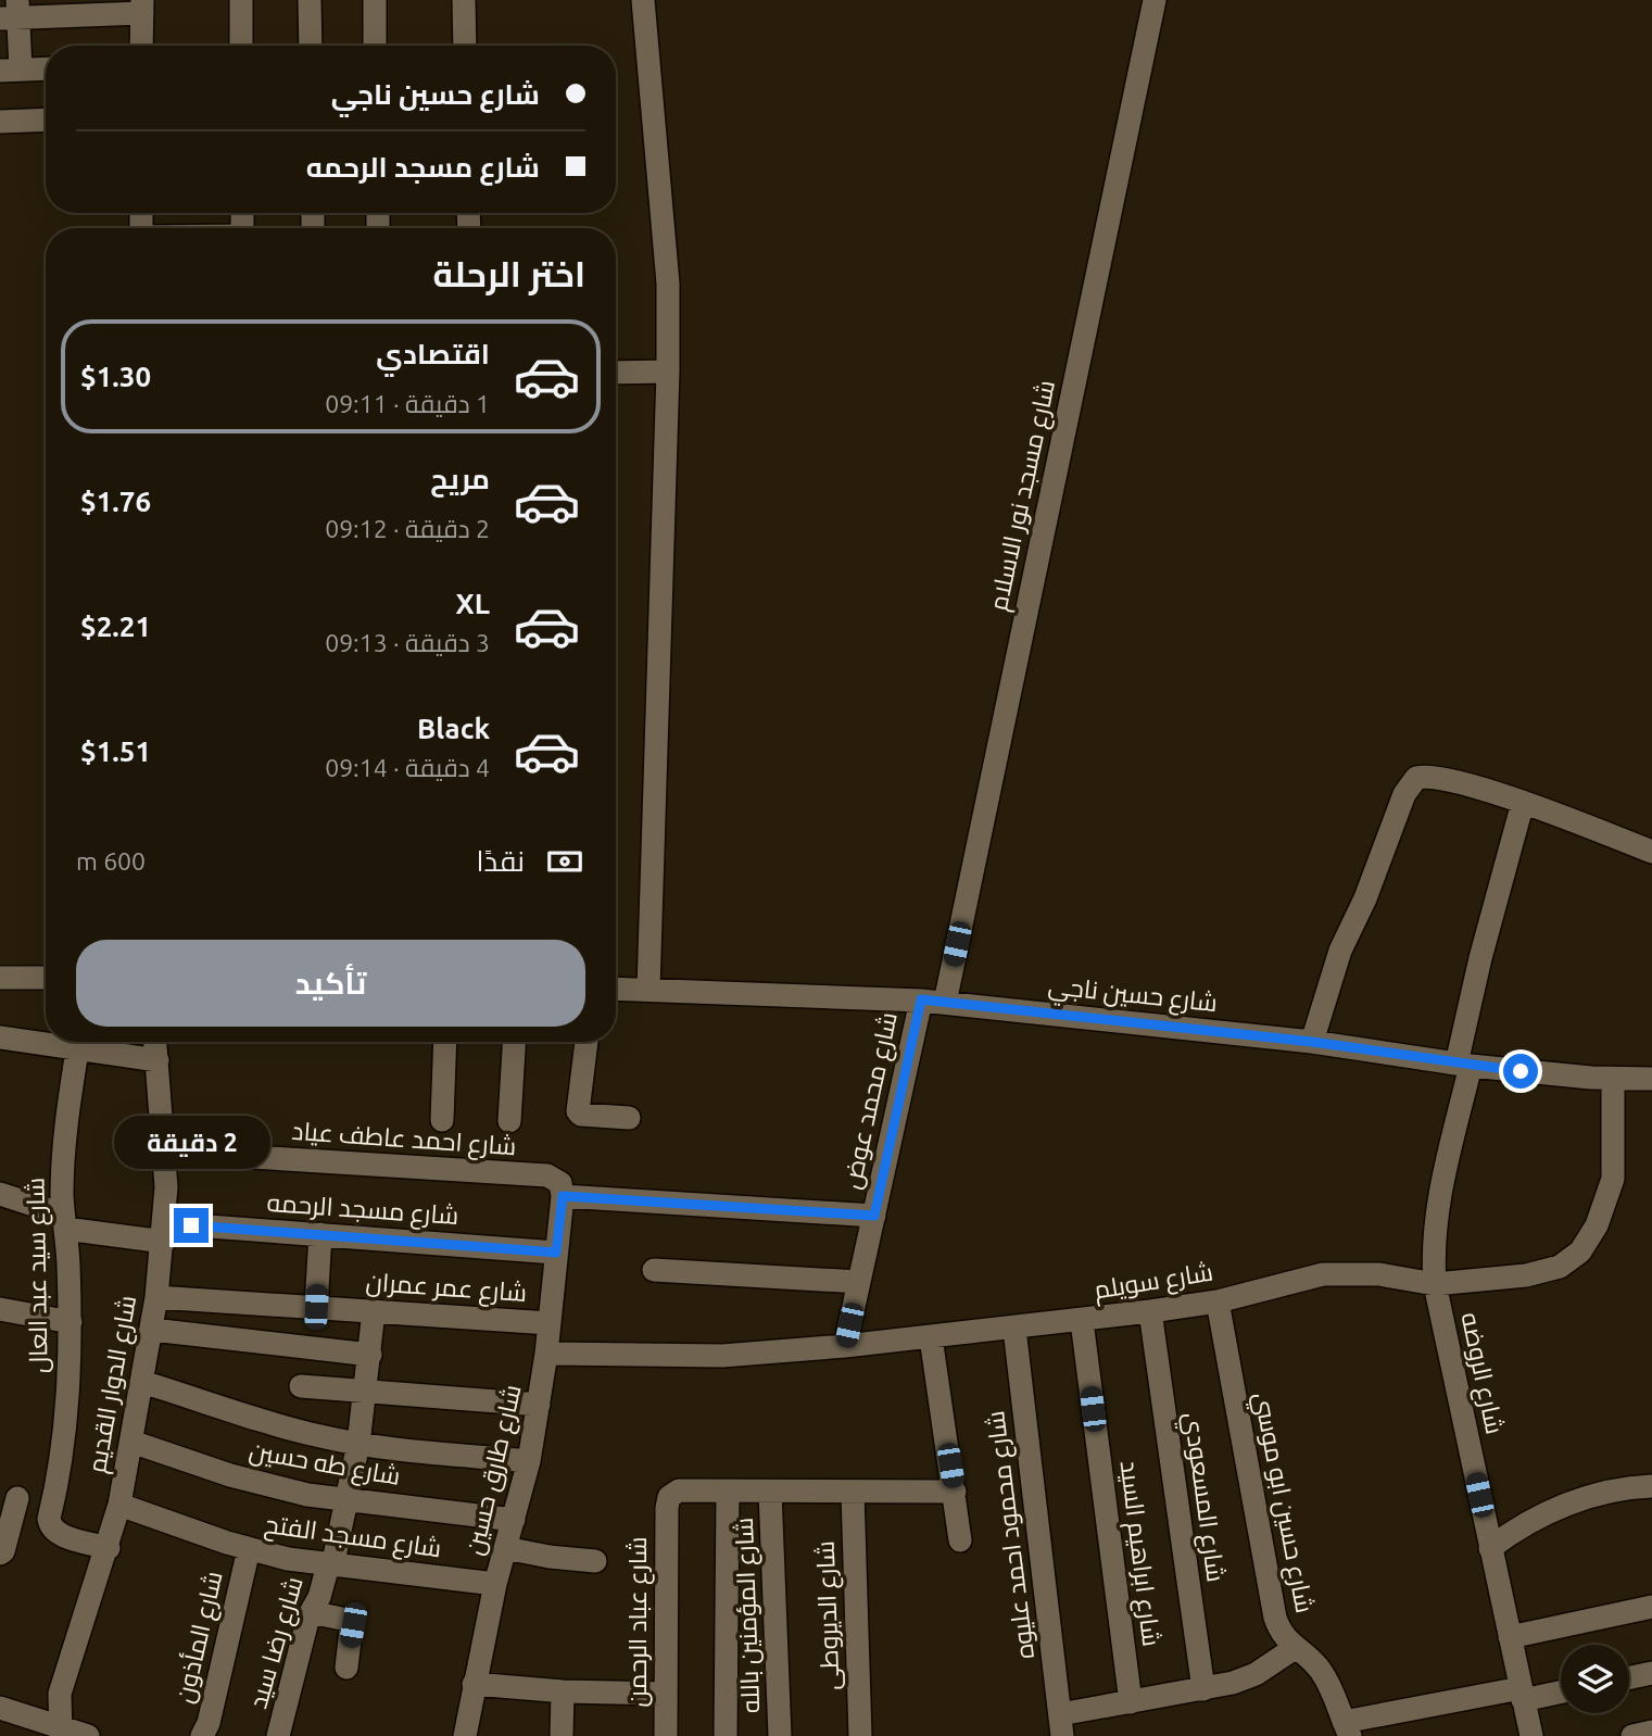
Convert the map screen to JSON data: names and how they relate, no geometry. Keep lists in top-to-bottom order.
{
  "streets": {
    "street": [
      "شارع مسجد نور الاسلام",
      "شارع حسين ناجي",
      "شارع محمد عوض",
      "شارع احمد عاطف عياد",
      "شارع مسجد الرحمه",
      "شارع سيد عبد العال",
      "شارع سويلم",
      "شارع عمر عمران",
      "شارع الروضه",
      "شارع الدوار القديم",
      "شارع طه حسين",
      "شارع طارق حسين",
      "شارع المسعودي",
      "شارع حسين ابو موسي",
      "شارع محمود احمد عليوه",
      "شارع مسجد الفتح",
      "شارع ابراهيم السيد",
      "شارع المؤمنين بالله",
      "شارع الديروطى",
      "شارع عباد الرحمن",
      "شارع المأذون",
      "شارع رضا سيد"
    ]
  },
  "crossings": [
    ["شارع مسجد نور الاسلام", "شارع حسين ناجي"],
    ["شارع مسجد نور الاسلام", "شارع محمد عوض"],
    ["شارع حسين ناجي", "شارع محمد عوض"],
    ["شارع حسين ناجي", "شارع سويلم"],
    ["شارع حسين ناجي", "شارع الروضه"],
    ["شارع محمد عوض", "شارع سويلم"],
    ["شارع احمد عاطف عياد", "شارع الدوار القديم"],
    ["شارع احمد عاطف عياد", "شارع طارق حسين"],
    ["شارع مسجد الرحمه", "شارع سيد عبد العال"],
    ["شارع مسجد الرحمه", "شارع الدوار القديم"],
    ["شارع مسجد الرحمه", "شارع طارق حسين"],
    ["شارع سيد عبد العال", "شارع الدوار القديم"],
    ["شارع سويلم", "شارع الروضه"],
    ["شارع سويلم", "شارع طارق حسين"],
    ["شارع سويلم", "شارع المسعودي"],
    ["شارع سويلم", "شارع حسين ابو موسي"],
    ["شارع سويلم", "شارع محمود احمد عليوه"],
    ["شارع سويلم", "شارع ابراهيم السيد"],
    ["شارع عمر عمران", "شارع الدوار القديم"],
    ["شارع عمر عمران", "شارع طارق حسين"],
    ["شارع عمر عمران", "شارع رضا سيد"],
    ["شارع الدوار القديم", "شارع طه حسين"],
    ["شارع الدوار القديم", "شارع مسجد الفتح"],
    ["شارع طه حسين", "شارع طارق حسين"],
    ["شارع طه حسين", "شارع رضا سيد"],
    ["شارع طارق حسين", "شارع مسجد الفتح"],
    ["شارع مسجد الفتح", "شارع المأذون"],
    ["شارع مسجد الفتح", "شارع رضا سيد"]
  ],
  "page": {
    "banner": ["شارع حسين ناجي", "شارع مسجد الرحمه"],
    "heading": "اختر الرحلة",
    "list": [
      {
        "name": "اقتصادي",
        "note": "1 دقيقة · 09:11",
        "value": "$1.30"
      },
      {
        "name": "مريح",
        "note": "2 دقيقة · 09:12",
        "value": "$1.76"
      },
      {
        "name": "XL",
        "note": "3 دقيقة · 09:13",
        "value": "$2.21"
      },
      {
        "name": "Black",
        "note": "4 دقيقة · 09:14",
        "value": "$1.51"
      }
    ],
    "pay": ["نقدًا", "600 m"],
    "buttons": "تأكيد",
    "bubble": "2 دقيقة"
  }
}
